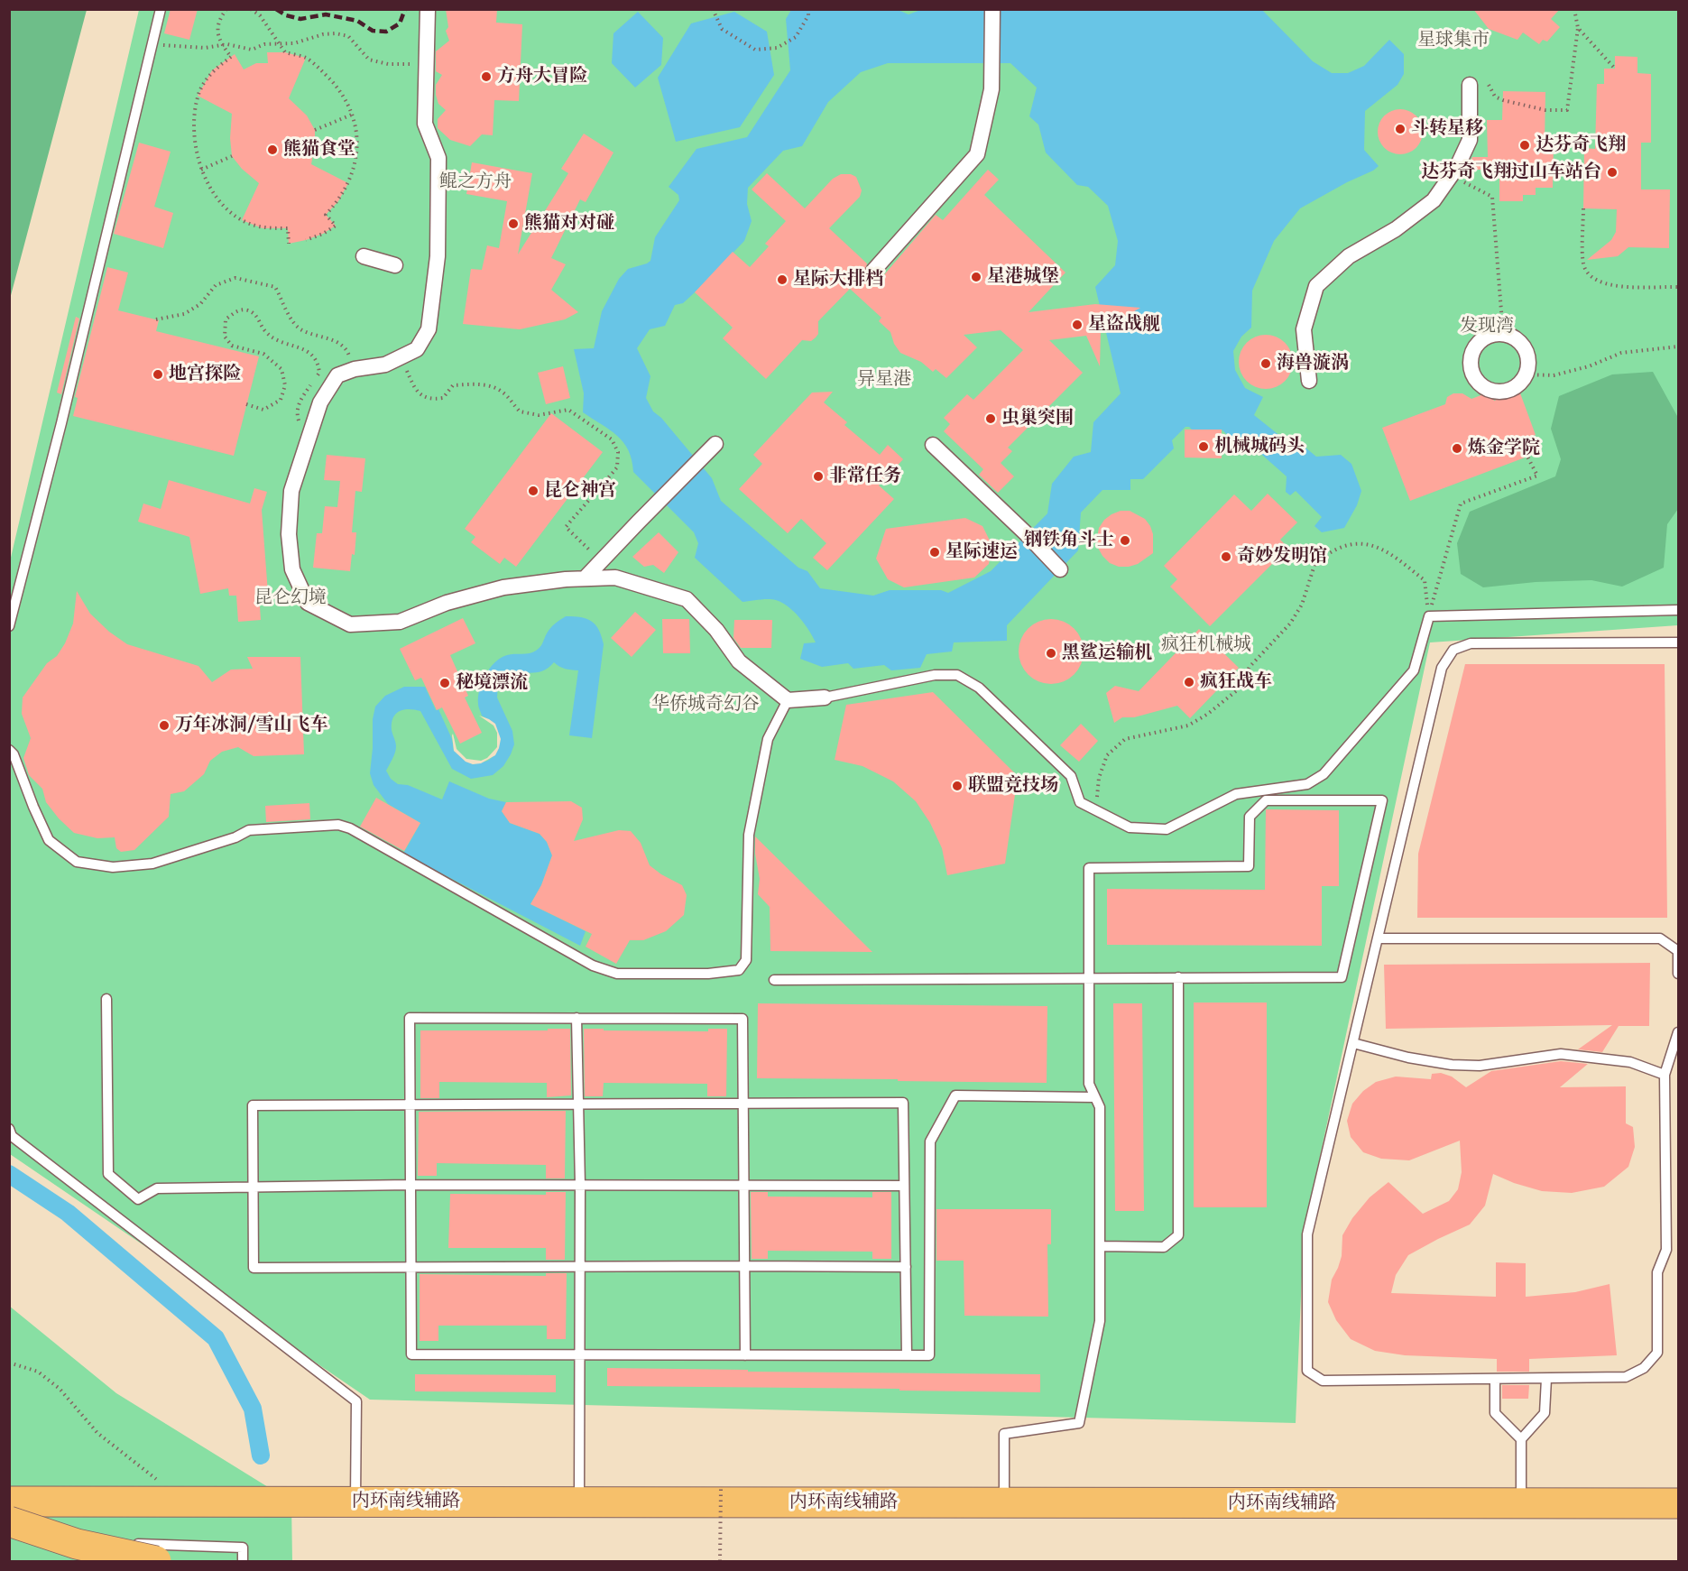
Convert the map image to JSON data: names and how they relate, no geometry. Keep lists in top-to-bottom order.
{
  "streets": {
    "main road": ["内环南线辅路"]
  },
  "parks": [
    "星球集市",
    "鲲之方舟",
    "发现湾",
    "异星港",
    "昆仑幻境",
    "疯狂机械城",
    "华侨城奇幻谷"
  ],
  "places": [
    "方舟大冒险",
    "斗转星移",
    "达芬奇飞翔",
    "熊猫食堂",
    "达芬奇飞翔过山车站台",
    "熊猫对对碰",
    "星港城堡",
    "星际大排档",
    "星盗战舰",
    "海兽漩涡",
    "地宫探险",
    "虫巢突围",
    "机械城码头",
    "炼金学院",
    "非常任务",
    "昆仑神宫",
    "钢铁角斗士",
    "星际速运",
    "奇妙发明馆",
    "黑鲨运输机",
    "疯狂战车",
    "秘境漂流",
    "万年冰洞/雪山飞车",
    "联盟竞技场"
  ]
}
